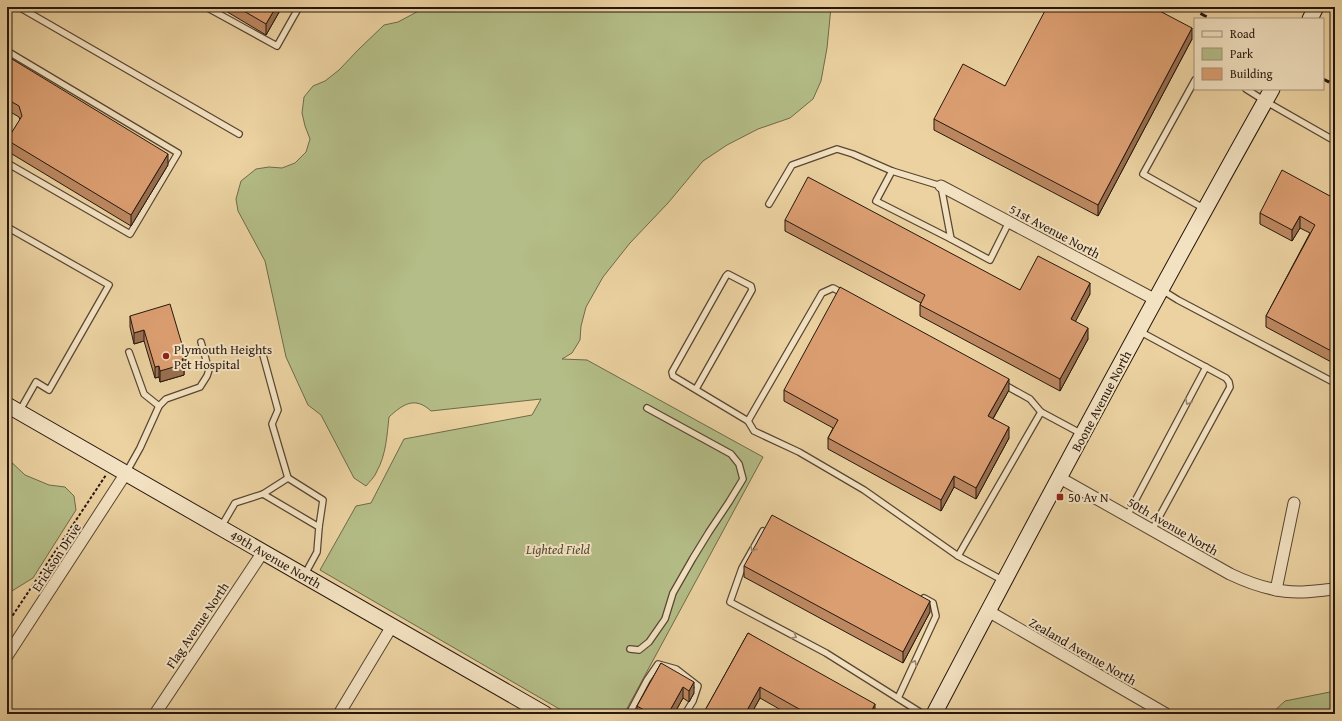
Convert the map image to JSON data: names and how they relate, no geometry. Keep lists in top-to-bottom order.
{
  "streets": {
    "street": [
      "51st Avenue North",
      "Boone Avenue North",
      "50th Avenue North",
      "Erickson Drive",
      "49th Avenue North",
      "Flag Avenue North",
      "Zealand Avenue North"
    ]
  },
  "crossings": [
    ["51st Avenue North", "Boone Avenue North"],
    ["Boone Avenue North", "50th Avenue North"],
    ["Boone Avenue North", "Zealand Avenue North"],
    ["Erickson Drive", "49th Avenue North"],
    ["49th Avenue North", "Flag Avenue North"]
  ],
  "parks": ["Lighted Field"],
  "places": {
    "other": ["Plymouth Heights Pet Hospital"],
    "transit": ["50 Av N"]
  },
  "legend": ["Road", "Park", "Building"]
}
